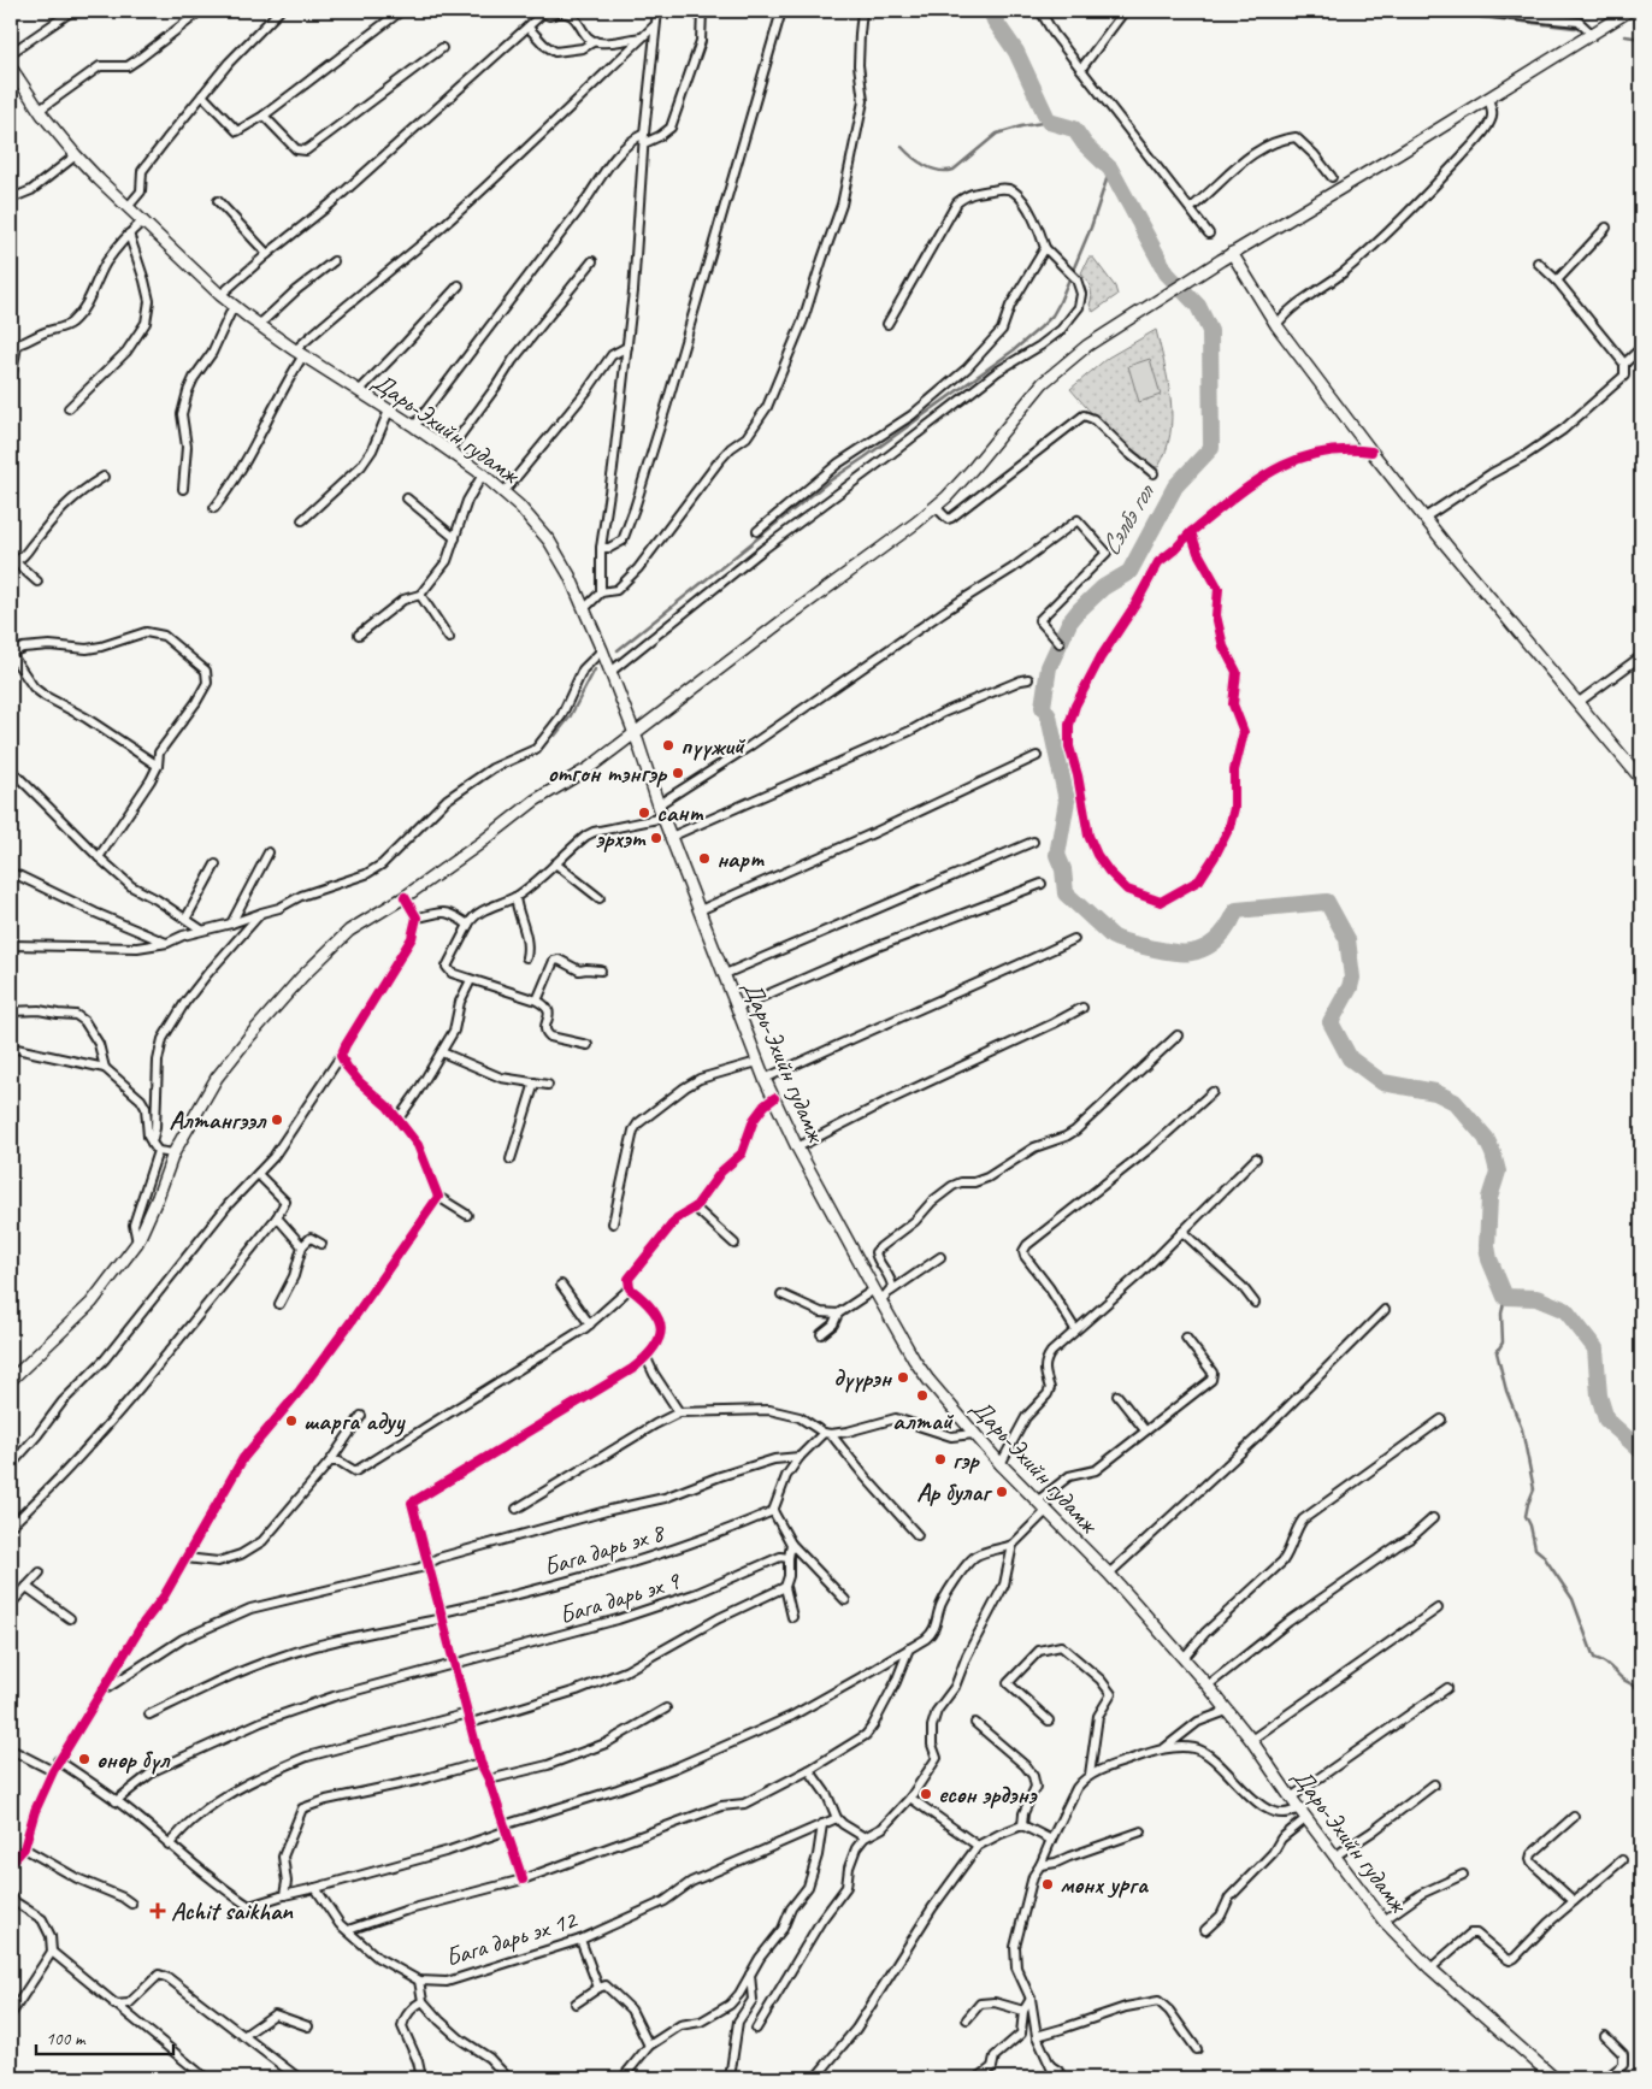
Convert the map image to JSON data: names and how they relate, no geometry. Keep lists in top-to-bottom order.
{
  "streets": {
    "main road": ["Дарь-Эхийн гудамж"],
    "street": ["Бага дарь эх 8", "Бага дарь эх 9", "Бага дарь эх 12"]
  },
  "water": ["Сэлбэ гол"],
  "places": {
    "other": [
      "пүүжий",
      "отгон тэнгэр",
      "сант",
      "эрхэт",
      "нарт",
      "Алтангээл",
      "дүүрэн",
      "алтай",
      "шарга адуу",
      "гэр",
      "Ар булаг",
      "өнөр бүл",
      "есөн эрдэнэ",
      "мөнх урга"
    ],
    "health": ["Achit saikhan"]
  },
  "scale_bar": "100 m"
}
